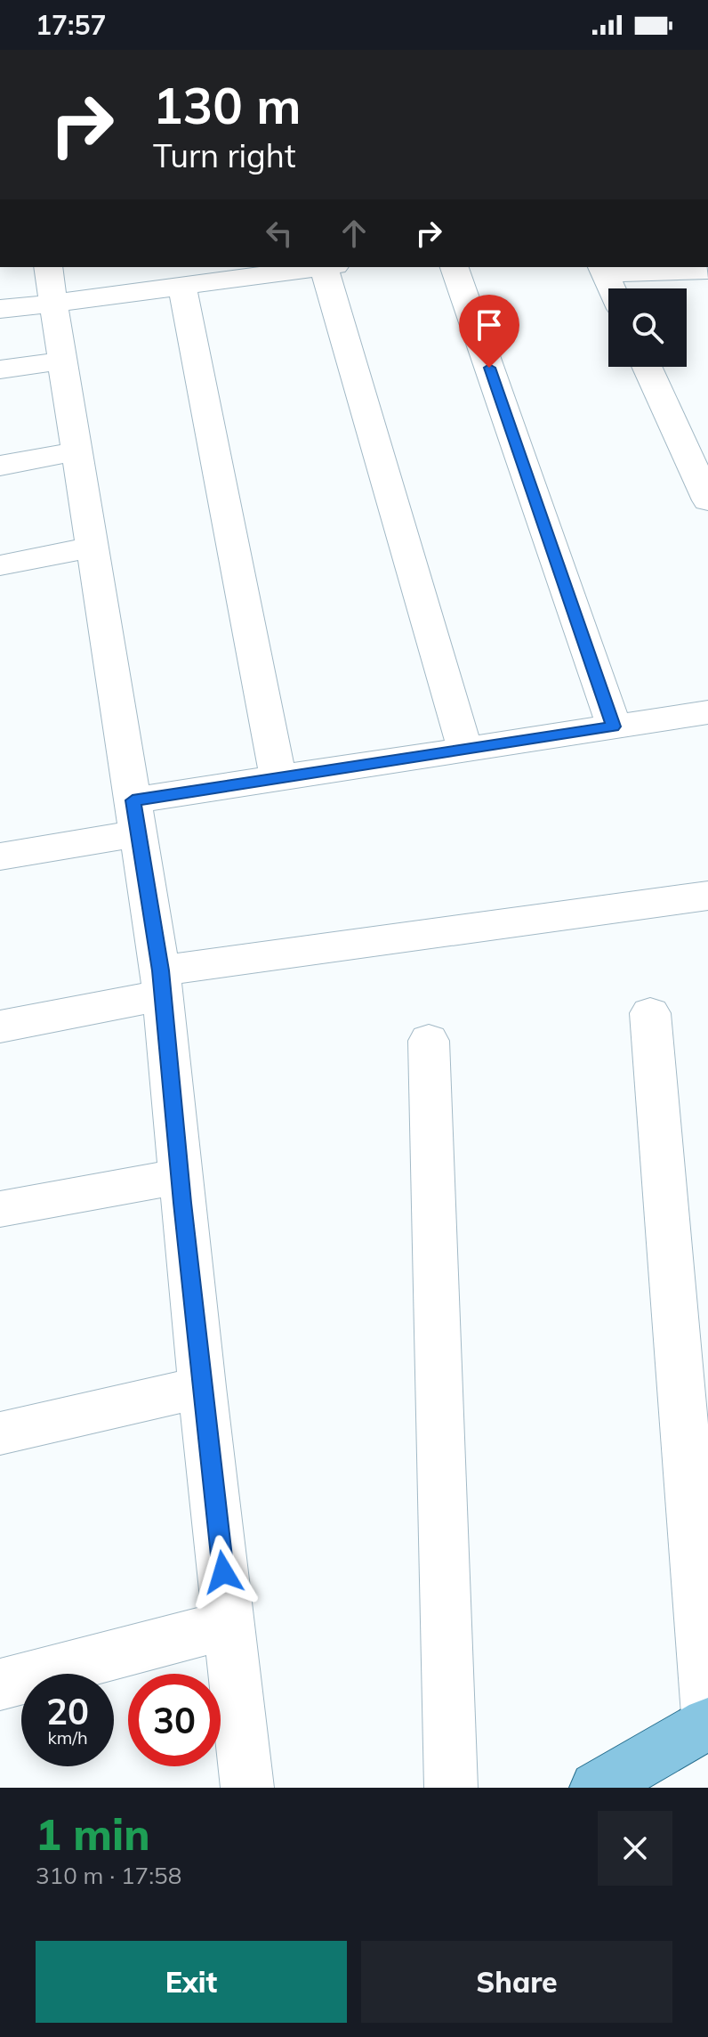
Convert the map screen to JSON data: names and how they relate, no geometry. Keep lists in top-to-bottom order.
{
  "page": {
    "status": "17:57",
    "turn": ["130 m", "Turn right"],
    "speed": "20 km/h",
    "limit": "30",
    "heading": ["1 min", "310 m · 17:58"],
    "buttons": ["Exit", "Share"]
  }
}
